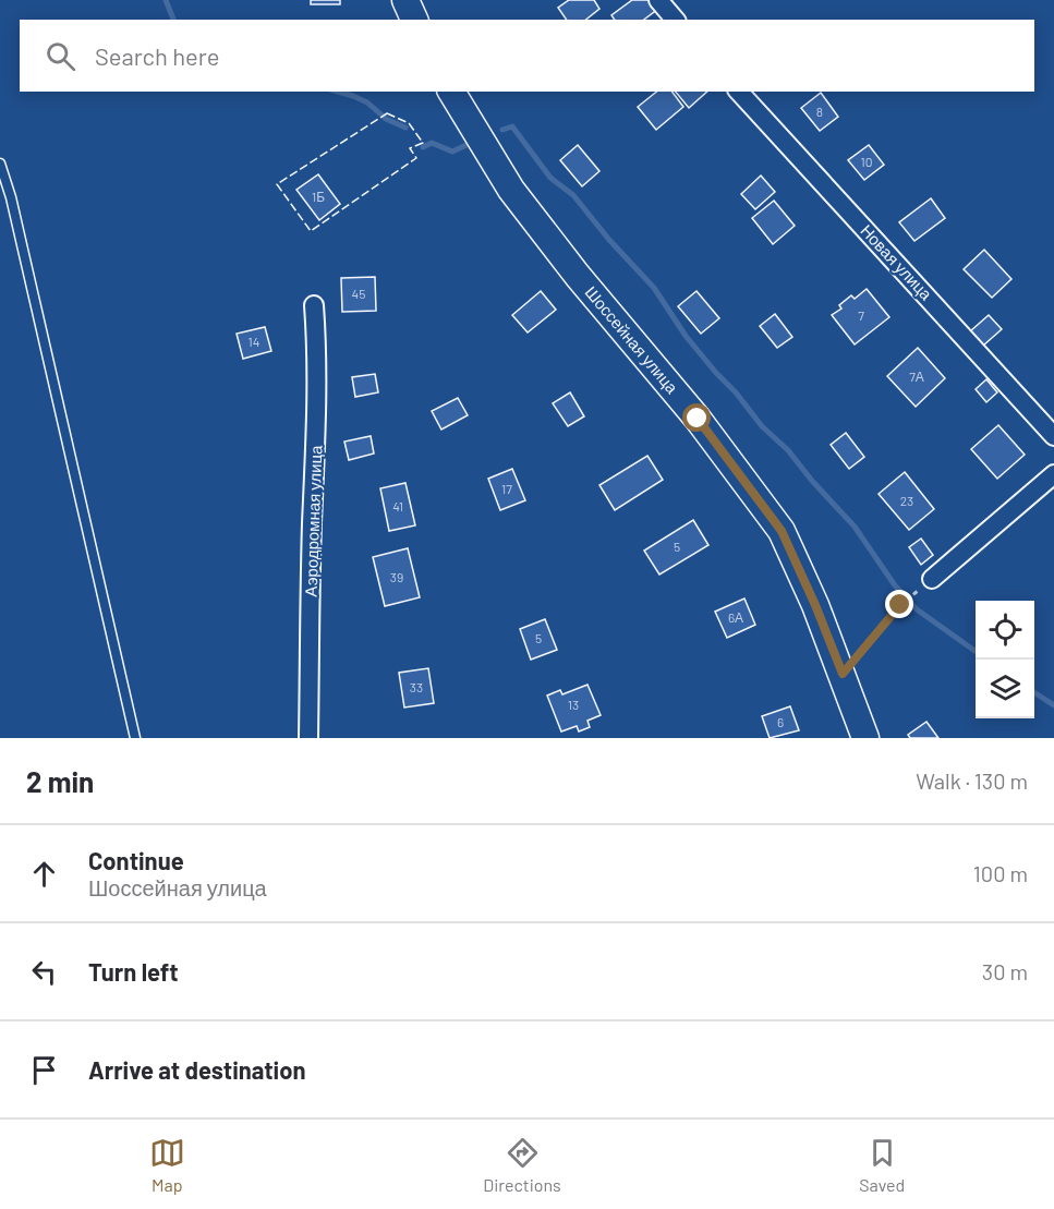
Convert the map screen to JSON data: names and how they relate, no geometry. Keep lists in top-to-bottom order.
{
  "streets": {
    "main road": ["Шоссейная улица"],
    "street": ["Новая улица", "Аэродромная улица"]
  },
  "house_numbers": [
    "8",
    "10",
    "1Б",
    "45",
    "7",
    "14",
    "7А",
    "17",
    "23",
    "41",
    "5",
    "39",
    "6А",
    "5",
    "33",
    "13",
    "6"
  ],
  "page": {
    "search": "Search here",
    "heading": ["2 min", "Walk · 130 m"],
    "list": [
      ["Continue", "Шоссейная улица", "100 m"],
      ["Turn left", "30 m"],
      "Arrive at destination"
    ],
    "nav": ["Map", "Directions", "Saved"]
  }
}
